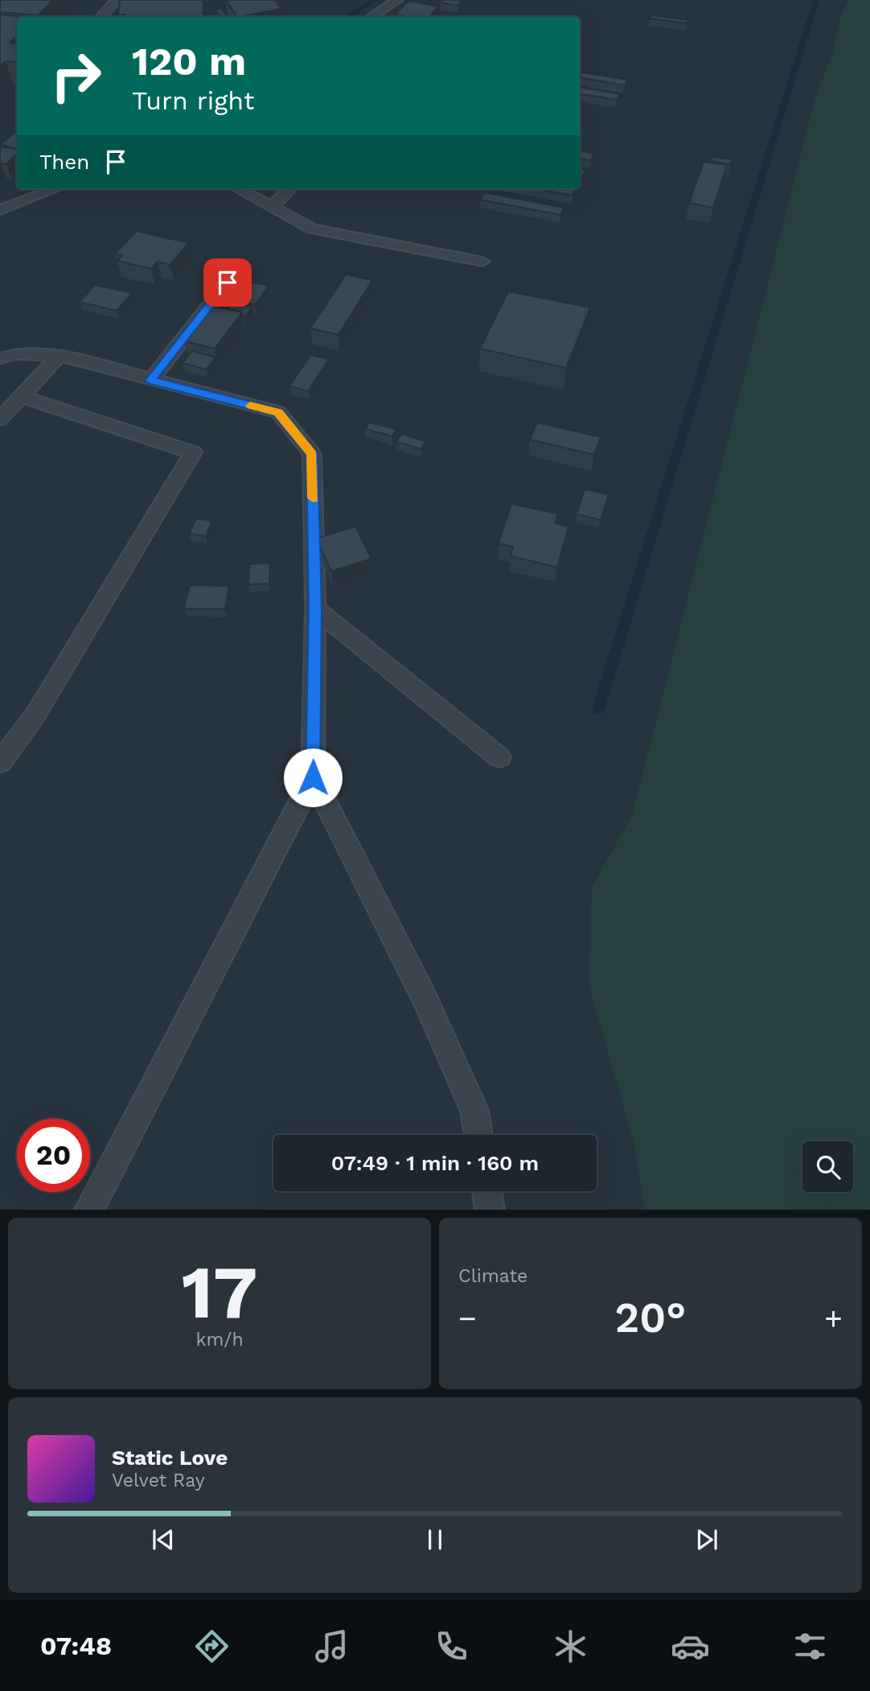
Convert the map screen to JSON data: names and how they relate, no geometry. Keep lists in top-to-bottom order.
{
  "page": {
    "turn": ["120 m", "Turn right"],
    "then": "Then",
    "limit": "20",
    "trip": "07:49 · 1 min · 160 m",
    "tile": [
      ["17", "km/h"],
      "Climate"
    ],
    "heat": ["−", "20°", "+"],
    "song": ["Static Love", "Velvet Ray"],
    "tabs": "07:48"
  }
}
